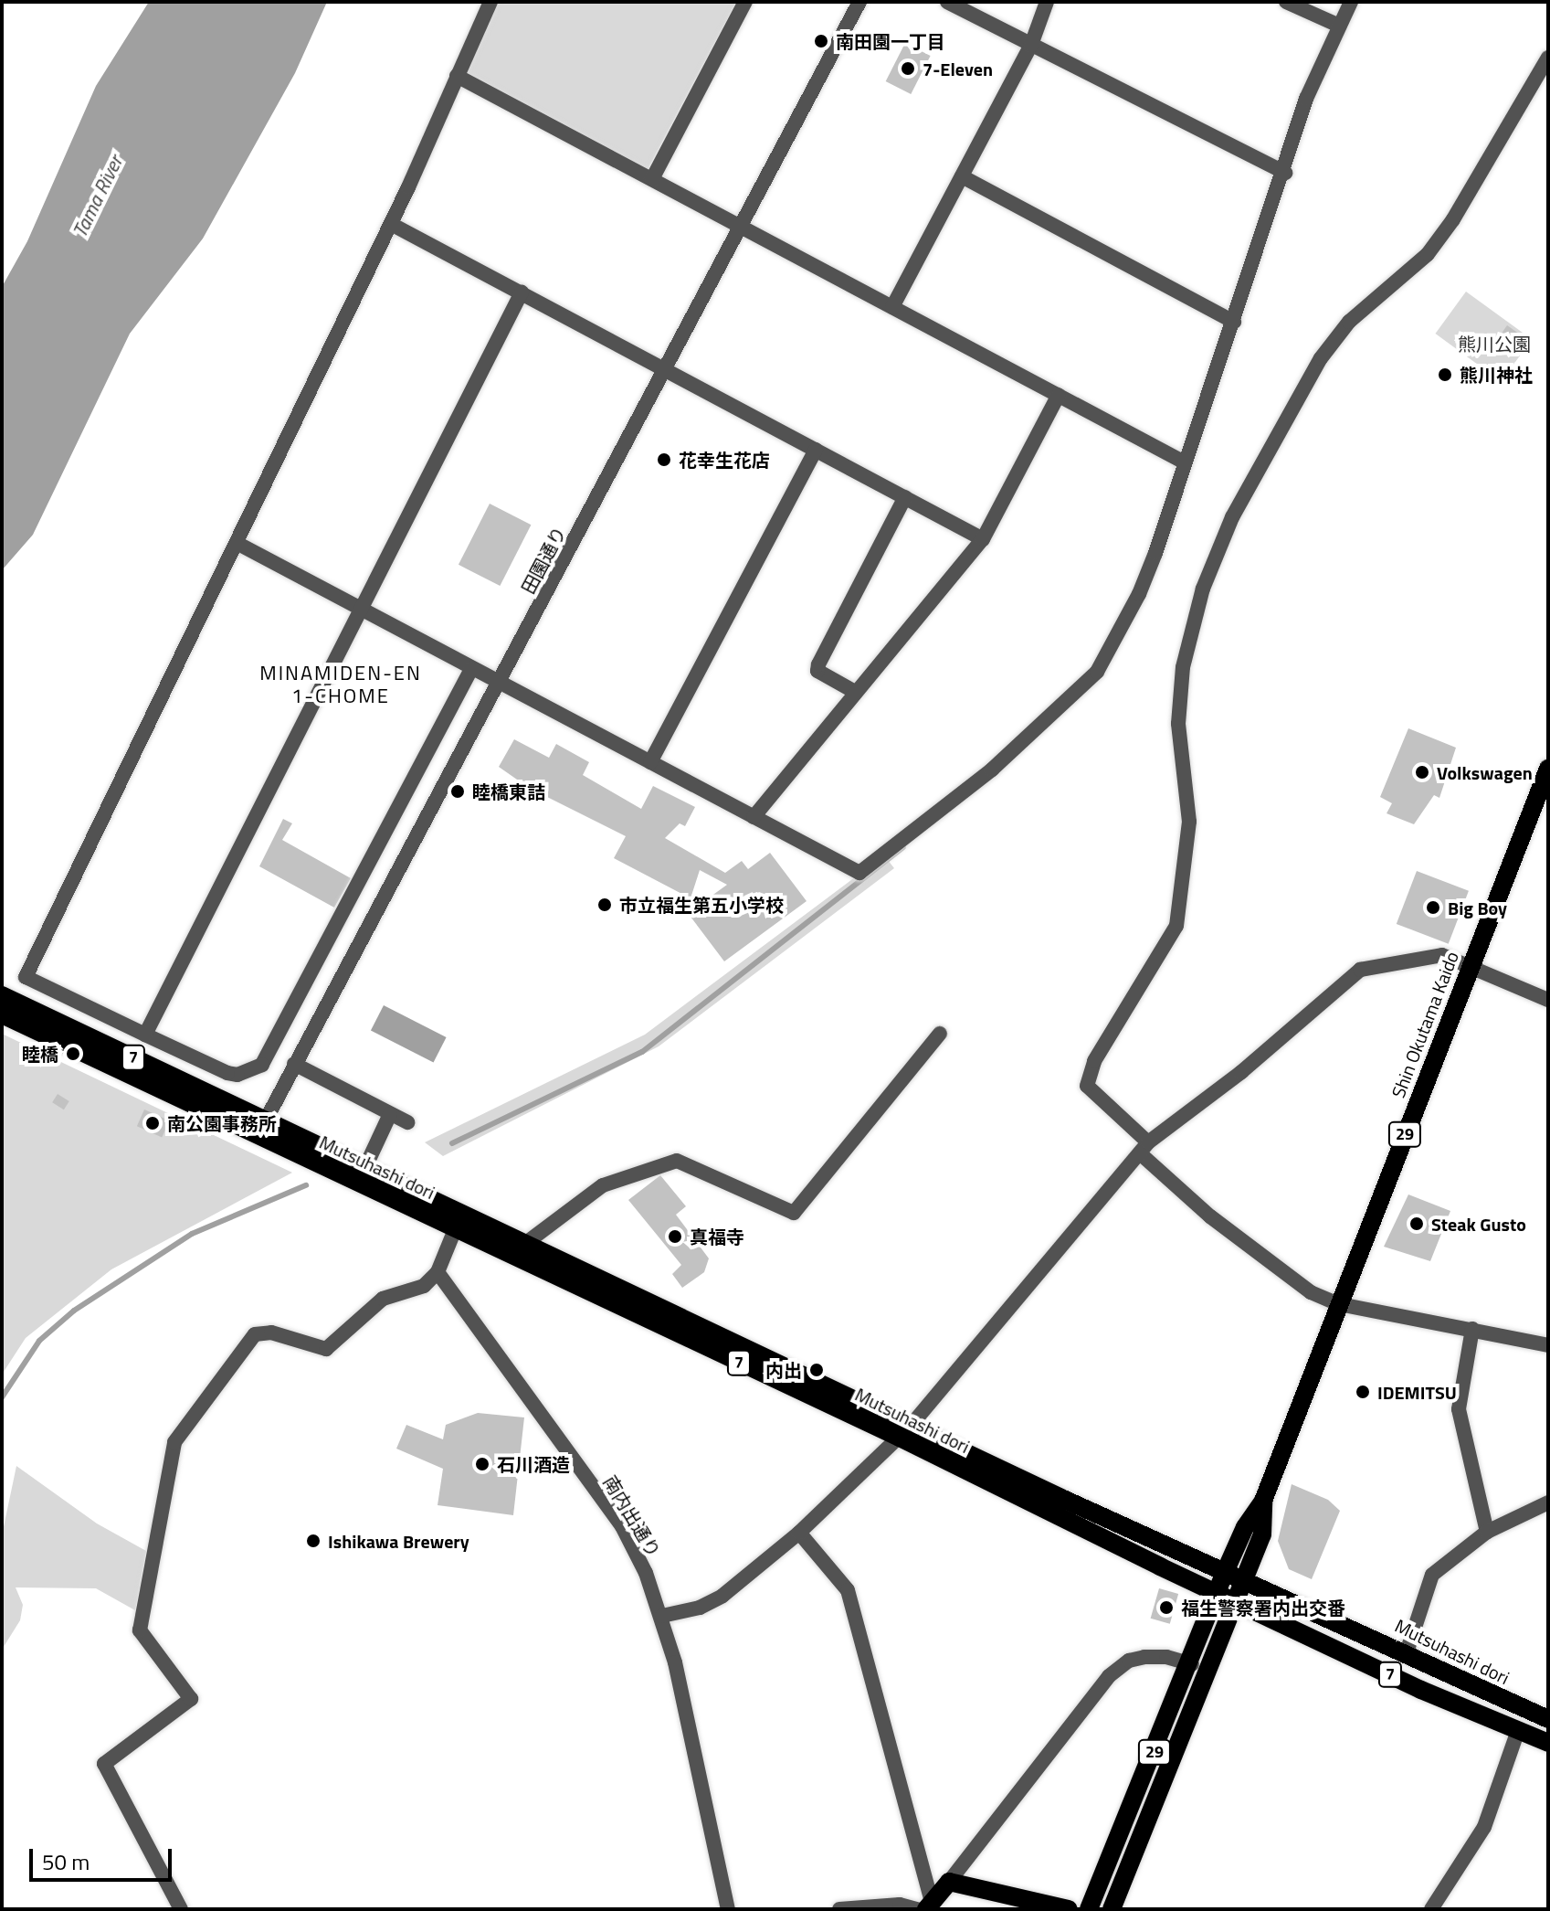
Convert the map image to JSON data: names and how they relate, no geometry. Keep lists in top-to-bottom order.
{
  "streets": {
    "main road": [
      "Shin Okutama Kaido",
      "7",
      "29",
      "Mutsuhashi dori"
    ],
    "street": ["田園通り", "南内出通り"]
  },
  "crossings": [
    ["田園通り", "7"],
    ["田園通り", "Mutsuhashi dori"],
    ["Shin Okutama Kaido", "Mutsuhashi dori"],
    ["7", "Mutsuhashi dori"]
  ],
  "districts": ["MINAMIDEN-EN 1-CHOME"],
  "water": ["Tama River"],
  "parks": ["熊川公園"],
  "places": [
    "南田園一丁目",
    "7-Eleven",
    "熊川神社",
    "花幸生花店",
    "Volkswagen",
    "睦橋東詰",
    "市立福生第五小学校",
    "Big Boy",
    "睦橋",
    "南公園事務所",
    "Steak Gusto",
    "真福寺",
    "内出",
    "IDEMITSU",
    "石川酒造",
    "Ishikawa Brewery",
    "福生警察署内出交番"
  ],
  "scale_bar": "50 m"
}
